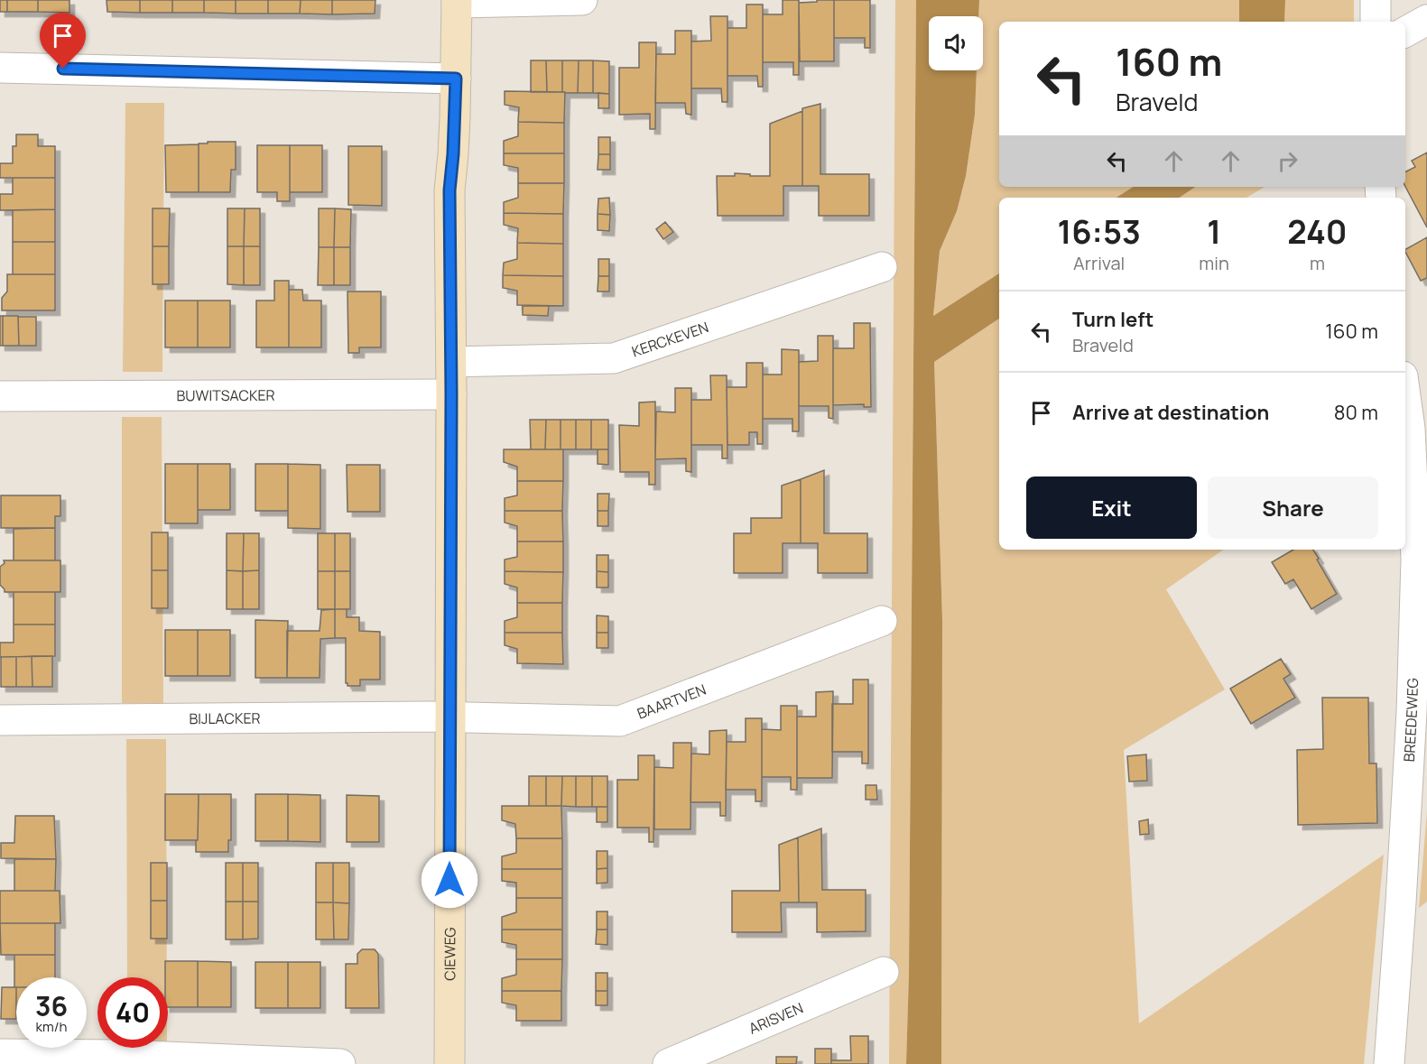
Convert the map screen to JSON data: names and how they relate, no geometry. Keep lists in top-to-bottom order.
{
  "streets": {
    "street": [
      "KERCKEVEN",
      "BUWITSACKER",
      "BAARTVEN",
      "BIJLACKER",
      "BREEDEWEG",
      "CIEWEG",
      "ARISVEN"
    ]
  },
  "crossings": [
    ["KERCKEVEN", "CIEWEG"],
    ["BUWITSACKER", "CIEWEG"],
    ["BAARTVEN", "BIJLACKER"],
    ["BAARTVEN", "CIEWEG"],
    ["BIJLACKER", "CIEWEG"]
  ],
  "page": {
    "turn": ["160 m", "Braveld"],
    "eta": [
      "16:53",
      "Arrival",
      "1",
      "min",
      "240",
      "m"
    ],
    "list": [
      {
        "name": "Turn left",
        "note": "Braveld",
        "value": "160 m"
      },
      {
        "name": "Arrive at destination",
        "value": "80 m"
      }
    ],
    "buttons": ["Exit", "Share"],
    "speed": "36 km/h",
    "limit": "40"
  }
}
